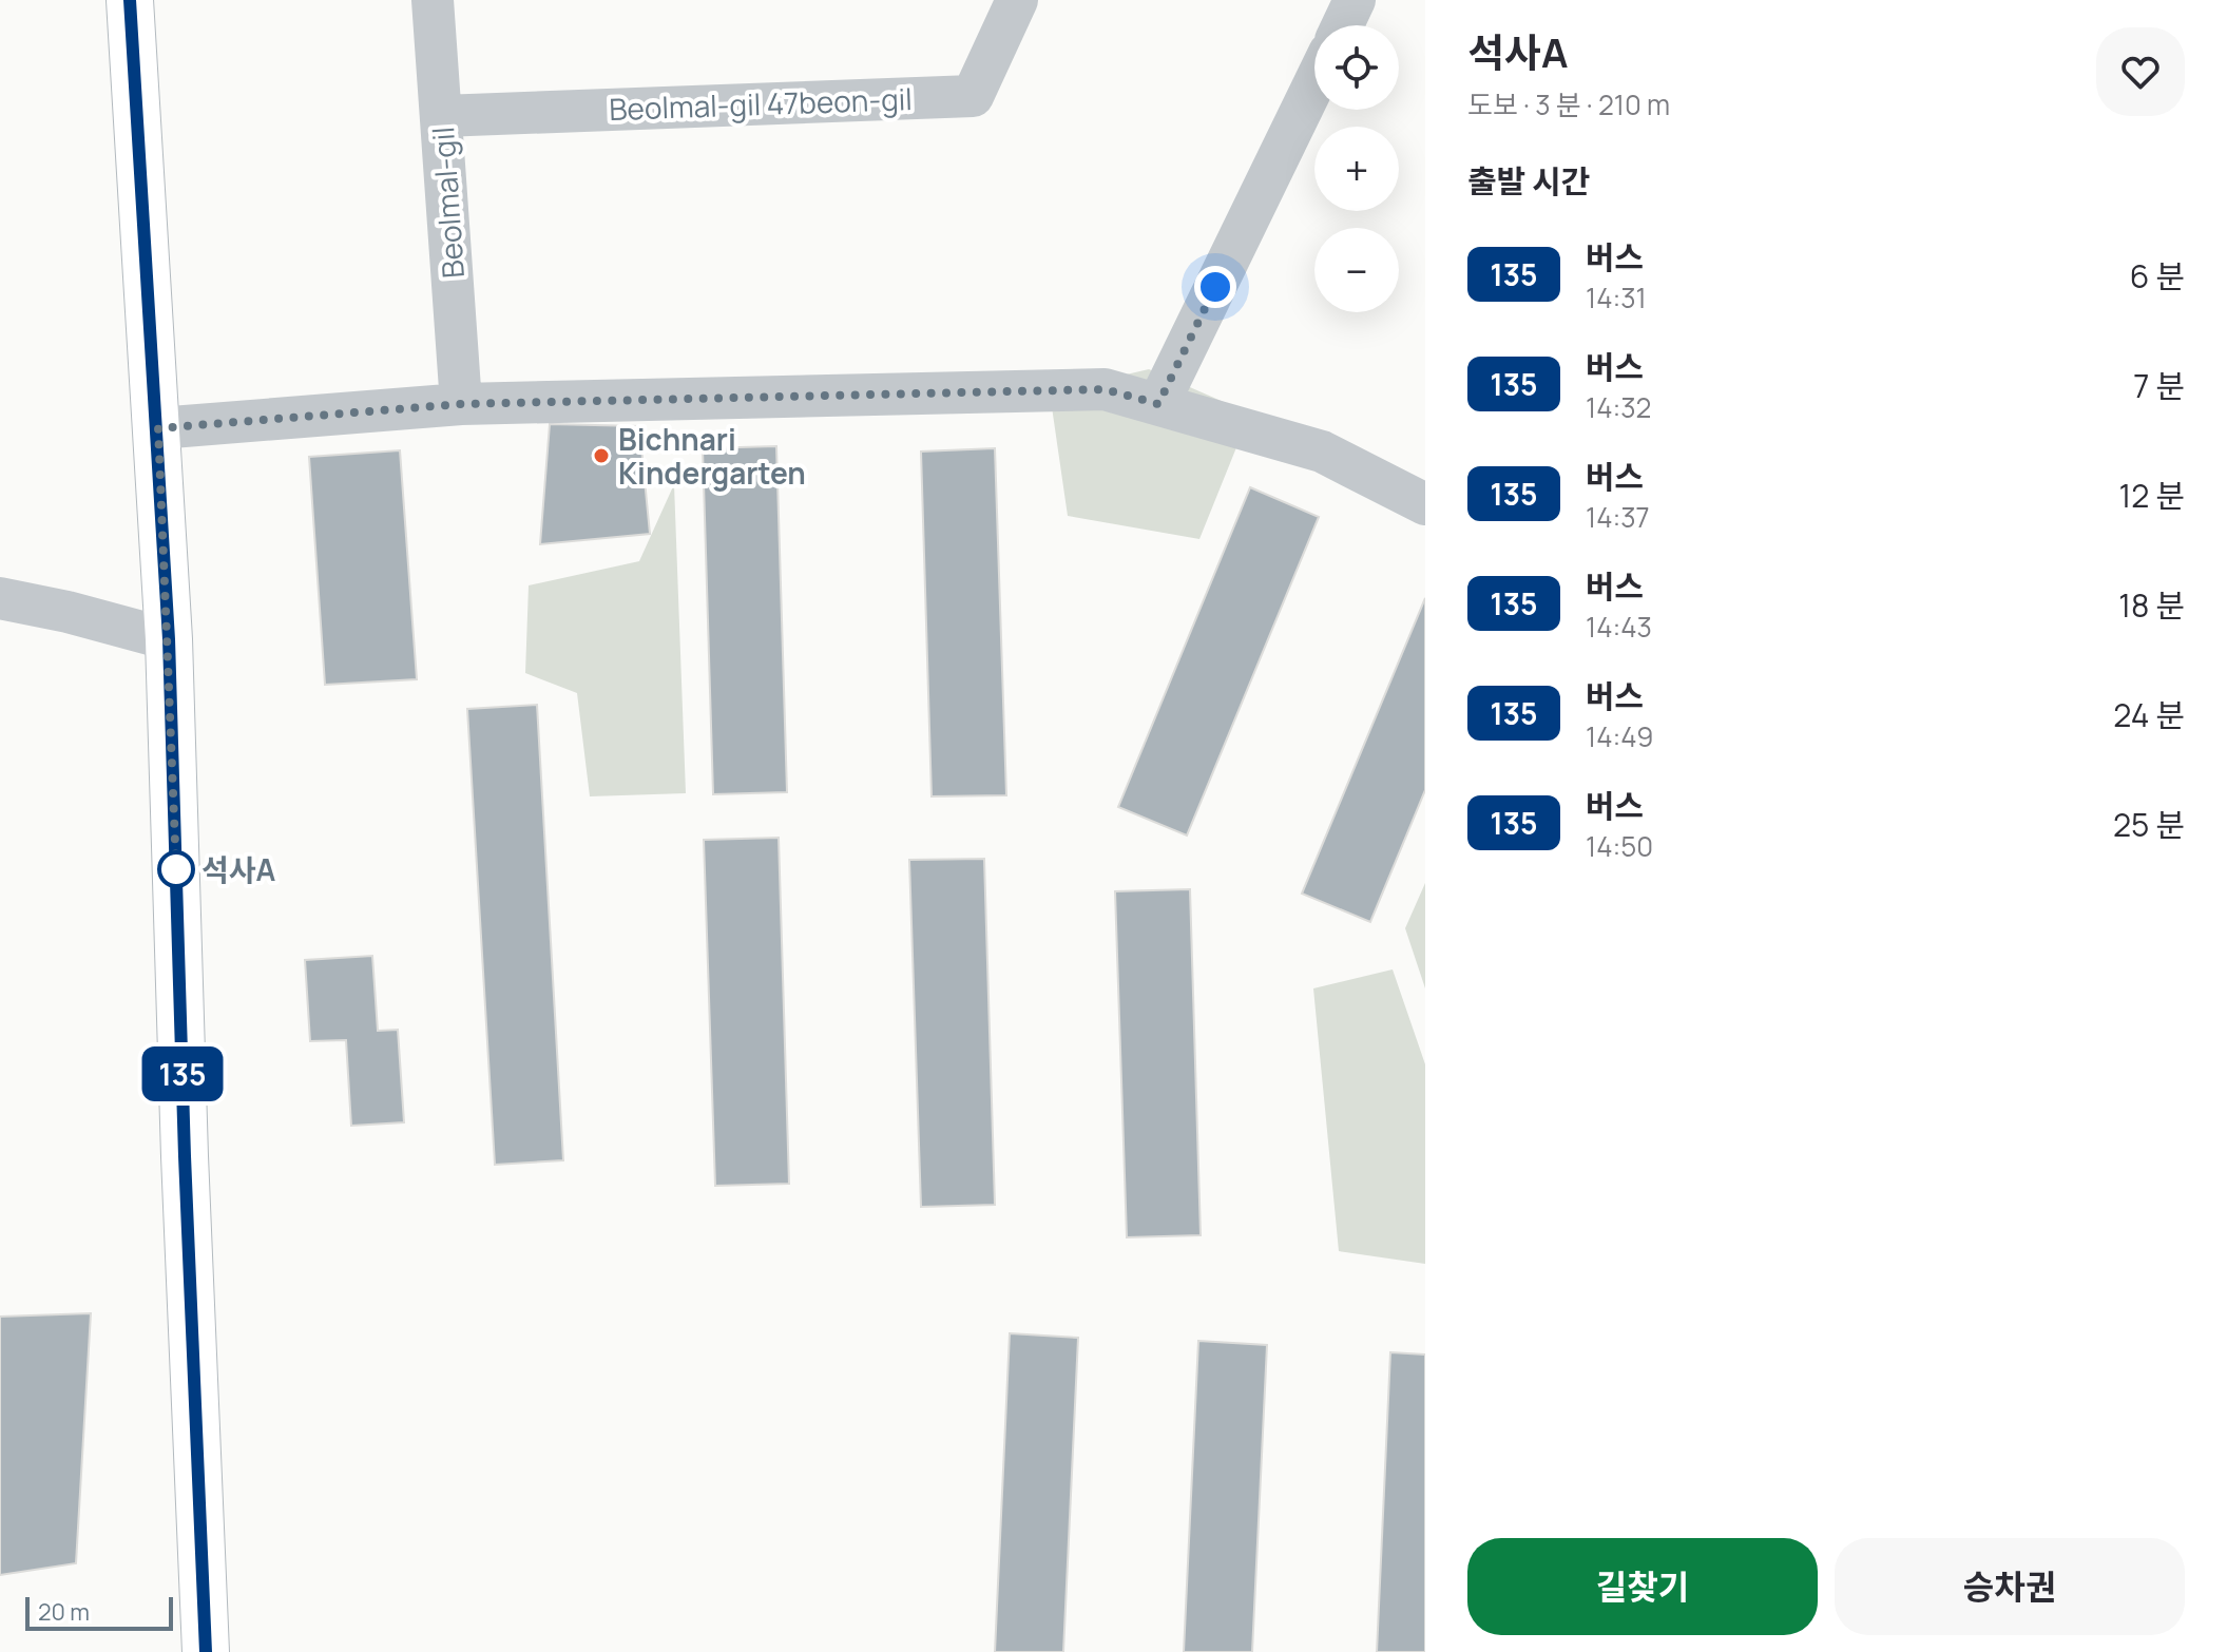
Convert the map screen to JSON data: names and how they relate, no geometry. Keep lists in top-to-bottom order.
{
  "streets": {
    "street": ["Beolmal-gil 47beon-gil", "Beolmal-gil"]
  },
  "crossings": [
    ["Beolmal-gil 47beon-gil", "Beolmal-gil"]
  ],
  "places": ["Bichnari Kindergarten", "석사A"],
  "lines": ["bus line 135"],
  "scale_bar": "20 m",
  "page": {
    "on_map": "135",
    "heading": [
      ["석사A", "도보 · 3 분 · 210 m"],
      "출발 시간"
    ],
    "map_buttons": ["+", "−"],
    "list": [
      {
        "mark": "135",
        "name": "버스",
        "note": "14:31",
        "value": "6 분"
      },
      {
        "mark": "135",
        "name": "버스",
        "note": "14:32",
        "value": "7 분"
      },
      {
        "mark": "135",
        "name": "버스",
        "note": "14:37",
        "value": "12 분"
      },
      {
        "mark": "135",
        "name": "버스",
        "note": "14:43",
        "value": "18 분"
      },
      {
        "mark": "135",
        "name": "버스",
        "note": "14:49",
        "value": "24 분"
      },
      {
        "mark": "135",
        "name": "버스",
        "note": "14:50",
        "value": "25 분"
      }
    ],
    "buttons": ["길찾기", "승차권"],
    "scale": "20 m"
  }
}
